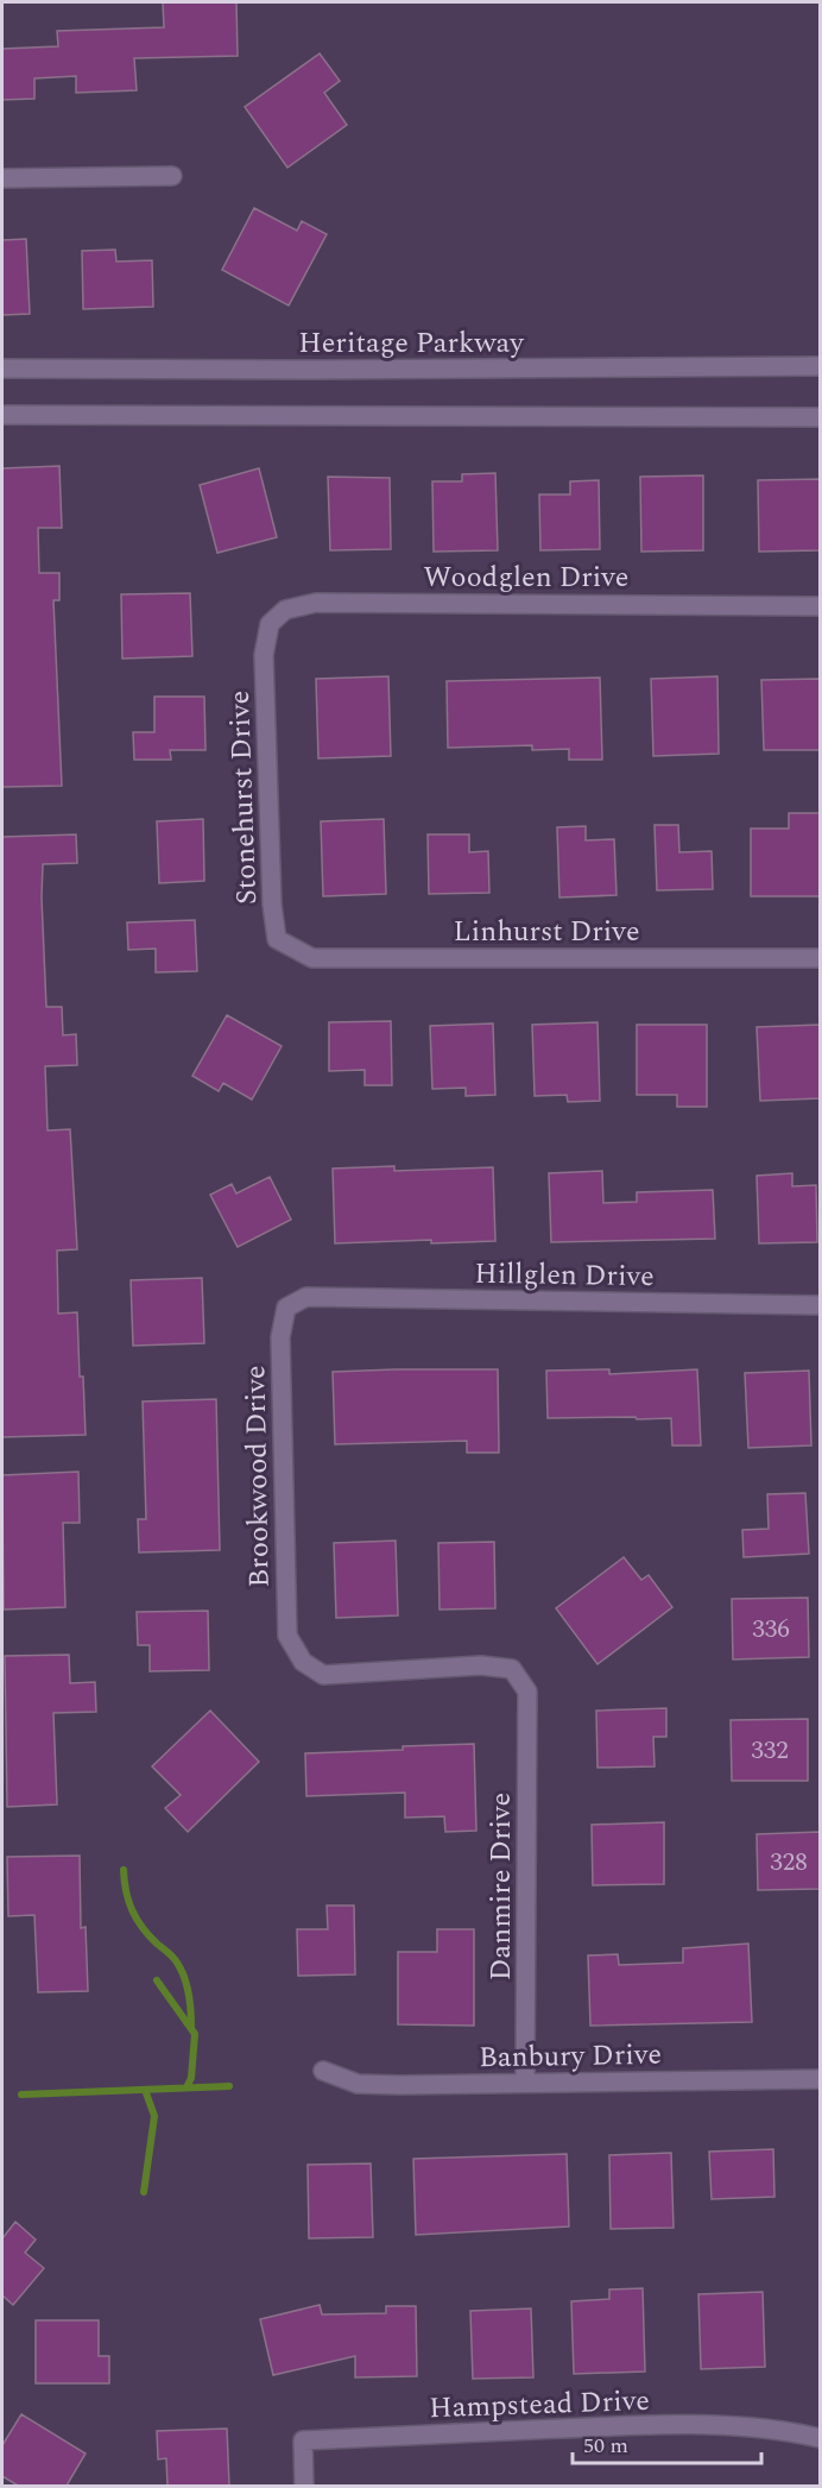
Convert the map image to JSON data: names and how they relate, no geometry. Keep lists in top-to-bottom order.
{
  "streets": {
    "street": [
      "Heritage Parkway",
      "Woodglen Drive",
      "Stonehurst Drive",
      "Linhurst Drive",
      "Hillglen Drive",
      "Brookwood Drive",
      "Danmire Drive",
      "Banbury Drive",
      "Hampstead Drive"
    ]
  },
  "crossings": [
    ["Woodglen Drive", "Stonehurst Drive"],
    ["Stonehurst Drive", "Linhurst Drive"],
    ["Hillglen Drive", "Brookwood Drive"],
    ["Brookwood Drive", "Danmire Drive"],
    ["Danmire Drive", "Banbury Drive"]
  ],
  "house_numbers": ["336", "332", "328"],
  "scale_bar": "50 m"
}
